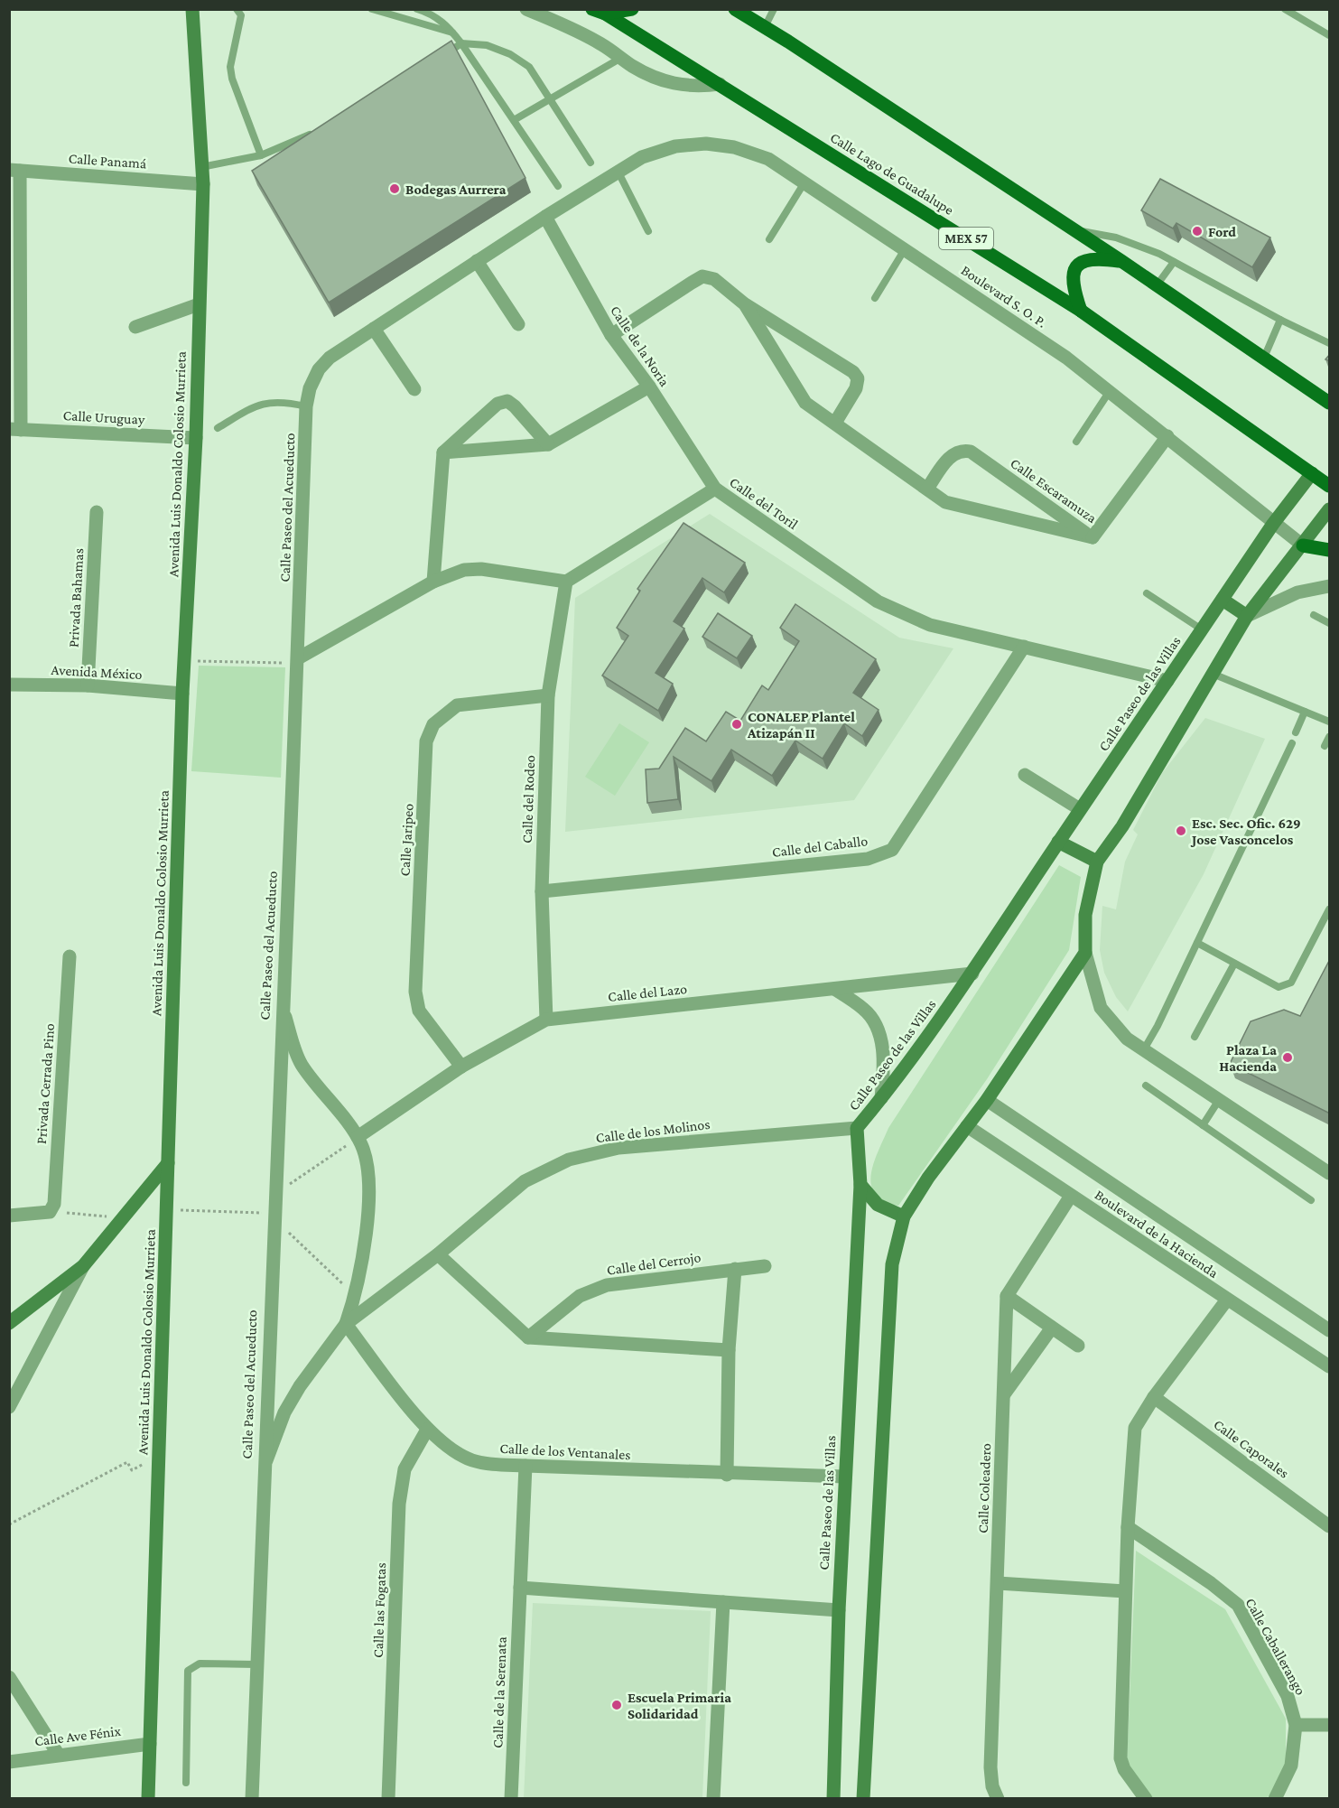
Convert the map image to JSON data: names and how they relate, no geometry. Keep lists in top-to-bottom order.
{
  "streets": {
    "main road": ["Calle Lago de Guadalupe", "MEX 57"],
    "street": [
      "Calle Panamá",
      "Boulevard S. O. P.",
      "Calle de la Noria",
      "Calle Uruguay",
      "Avenida Luis Donaldo Colosio Murrieta",
      "Calle Escaramuza",
      "Calle del Toril",
      "Calle Paseo del Acueducto",
      "Privada Bahamas",
      "Avenida México",
      "Calle Paseo de las Villas",
      "Calle del Rodeo",
      "Calle Jaripeo",
      "Calle del Caballo",
      "Calle del Lazo",
      "Privada Cerrada Pino",
      "Calle de los Molinos",
      "Boulevard de la Hacienda",
      "Calle del Cerrojo",
      "Calle Caporales",
      "Calle de los Ventanales",
      "Calle Coleadero",
      "Calle las Fogatas",
      "Calle Caballerango",
      "Calle de la Serenata",
      "Calle Ave Fénix"
    ]
  },
  "crossings": [
    ["Calle Panamá", "Avenida Luis Donaldo Colosio Murrieta"],
    ["Calle Lago de Guadalupe", "Calle Paseo de las Villas"],
    ["Boulevard S. O. P.", "Calle de la Noria"],
    ["Boulevard S. O. P.", "Calle Escaramuza"],
    ["Boulevard S. O. P.", "Calle Paseo del Acueducto"],
    ["Boulevard S. O. P.", "Calle Paseo de las Villas"],
    ["Calle de la Noria", "Calle del Toril"],
    ["Calle de la Noria", "Calle Paseo del Acueducto"],
    ["Calle Uruguay", "Avenida Luis Donaldo Colosio Murrieta"],
    ["Avenida Luis Donaldo Colosio Murrieta", "Avenida México"],
    ["Avenida Luis Donaldo Colosio Murrieta", "Calle Ave Fénix"],
    ["Calle del Toril", "Calle Paseo de las Villas"],
    ["Calle del Toril", "Calle del Rodeo"],
    ["Calle del Toril", "Calle del Caballo"],
    ["Calle Paseo del Acueducto", "Calle de los Molinos"],
    ["Privada Bahamas", "Avenida México"],
    ["Calle Paseo de las Villas", "Calle del Lazo"],
    ["Calle Paseo de las Villas", "Calle de los Molinos"],
    ["Calle Paseo de las Villas", "Calle de los Ventanales"],
    ["Calle del Rodeo", "Calle Jaripeo"],
    ["Calle del Rodeo", "Calle del Caballo"],
    ["Calle del Rodeo", "Calle del Lazo"],
    ["Calle Jaripeo", "Calle del Lazo"],
    ["Calle del Lazo", "Calle de los Molinos"],
    ["Calle de los Molinos", "Calle de los Ventanales"],
    ["Calle de los Ventanales", "Calle las Fogatas"],
    ["Calle de los Ventanales", "Calle de la Serenata"]
  ],
  "places": [
    "Bodegas Aurrera",
    "Ford",
    "CONALEP Plantel Atizapán II",
    "Esc. Sec. Ofic. 629 Jose Vasconcelos",
    "Plaza La Hacienda",
    "Escuela Primaria Solidaridad"
  ]
}
